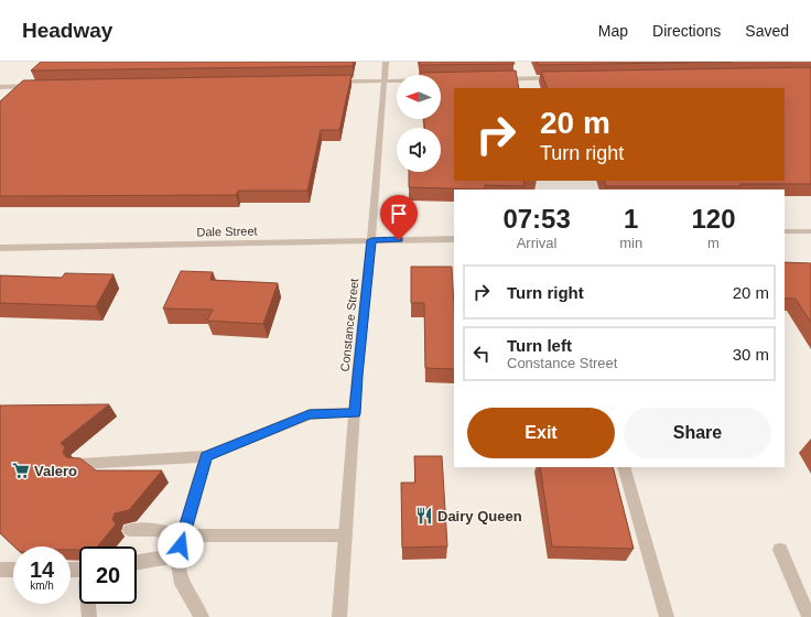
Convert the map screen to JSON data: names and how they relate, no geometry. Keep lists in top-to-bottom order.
{
  "streets": {
    "street": ["Dale Street", "Constance Street"]
  },
  "crossings": [
    ["Dale Street", "Constance Street"]
  ],
  "places": {
    "supermarket": ["Valero"],
    "restaurant": ["Dairy Queen"]
  },
  "north": "left",
  "page": {
    "header": "Headway",
    "nav": ["Map", "Directions", "Saved"],
    "turn": ["20 m", "Turn right"],
    "eta": [
      "07:53",
      "Arrival",
      "1",
      "min",
      "120",
      "m"
    ],
    "list": [
      {
        "name": "Turn right",
        "value": "20 m"
      },
      {
        "name": "Turn left",
        "note": "Constance Street",
        "value": "30 m"
      }
    ],
    "buttons": ["Exit", "Share"],
    "speed": "14 km/h",
    "limit": "20"
  }
}
